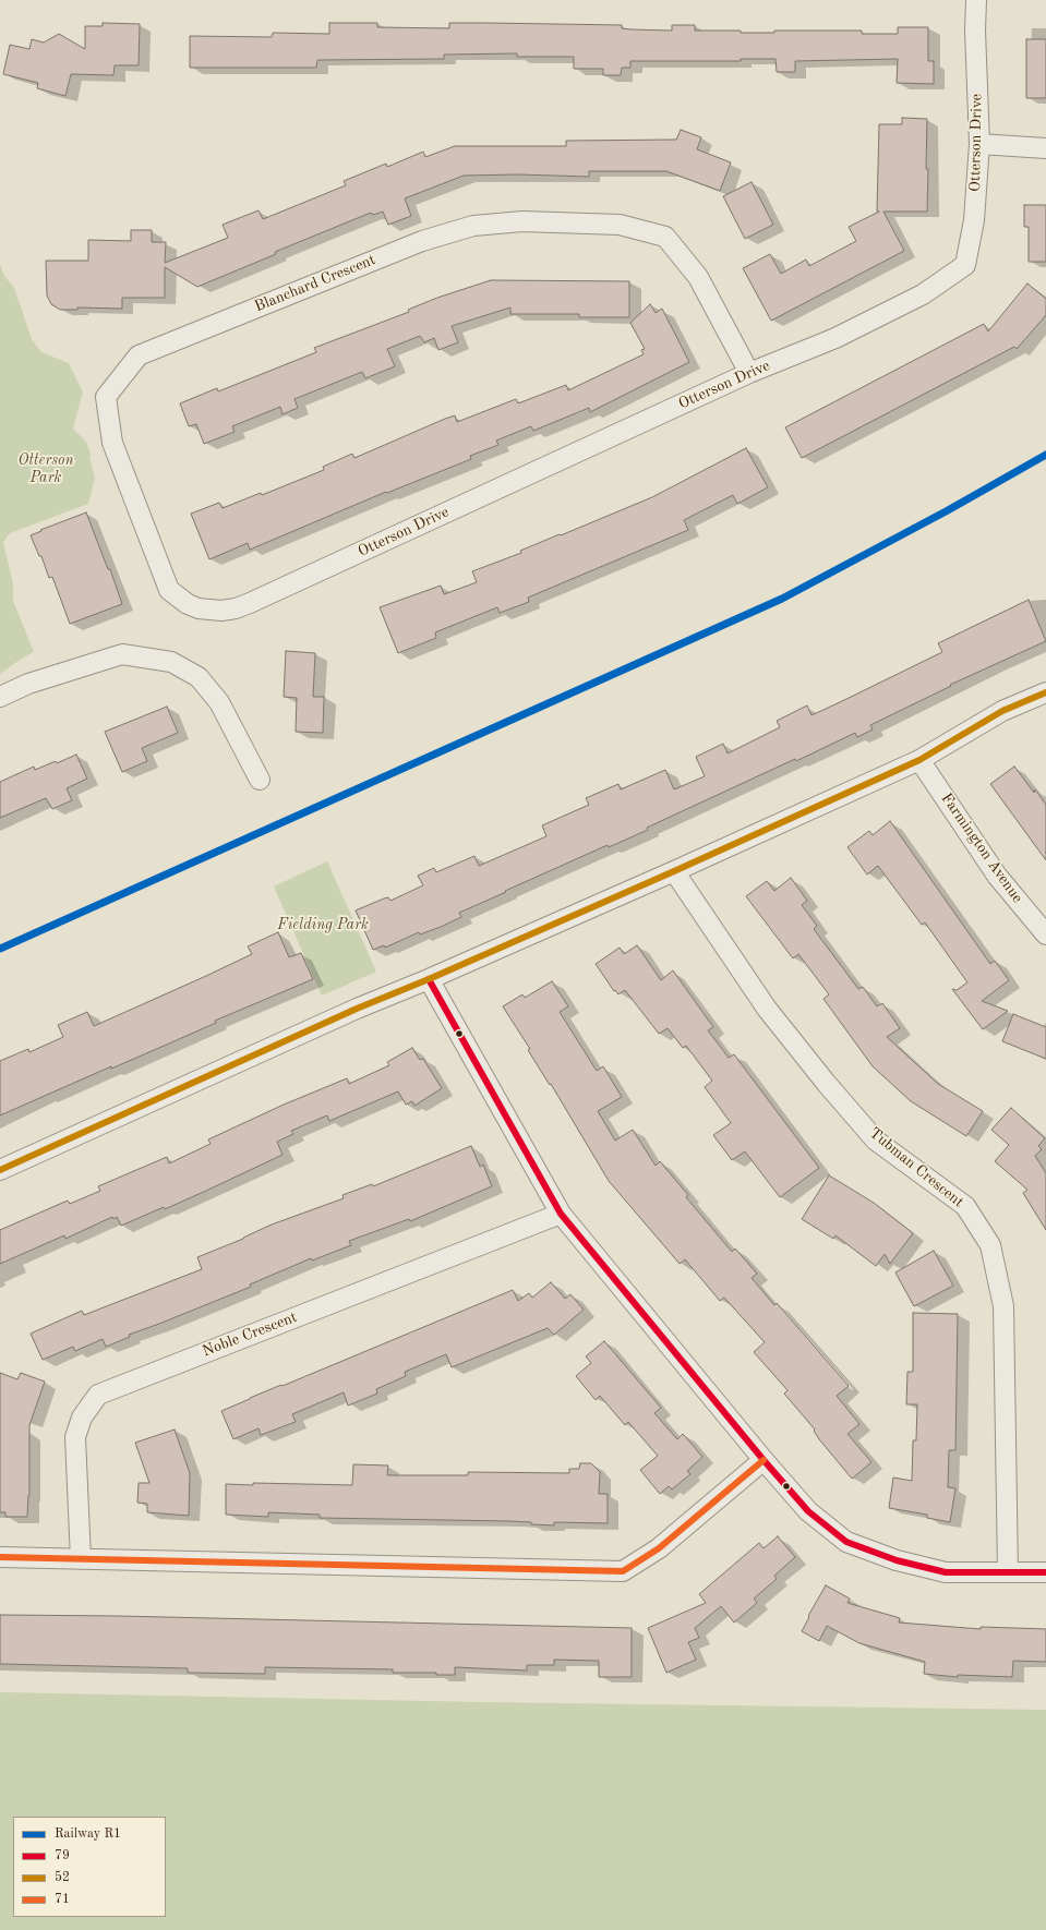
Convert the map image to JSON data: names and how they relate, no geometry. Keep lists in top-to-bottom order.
{
  "streets": {
    "street": [
      "Otterson Drive",
      "Blanchard Crescent",
      "Farmington Avenue",
      "Tubman Crescent",
      "Noble Crescent"
    ]
  },
  "crossings": [
    ["Otterson Drive", "Blanchard Crescent"]
  ],
  "parks": ["Otterson Park", "Fielding Park"],
  "lines": [
    "rail line R1",
    "transit line 52",
    "transit line 79",
    "transit line 71"
  ],
  "legend": [
    "Railway R1",
    "79",
    "52",
    "71"
  ]
}
